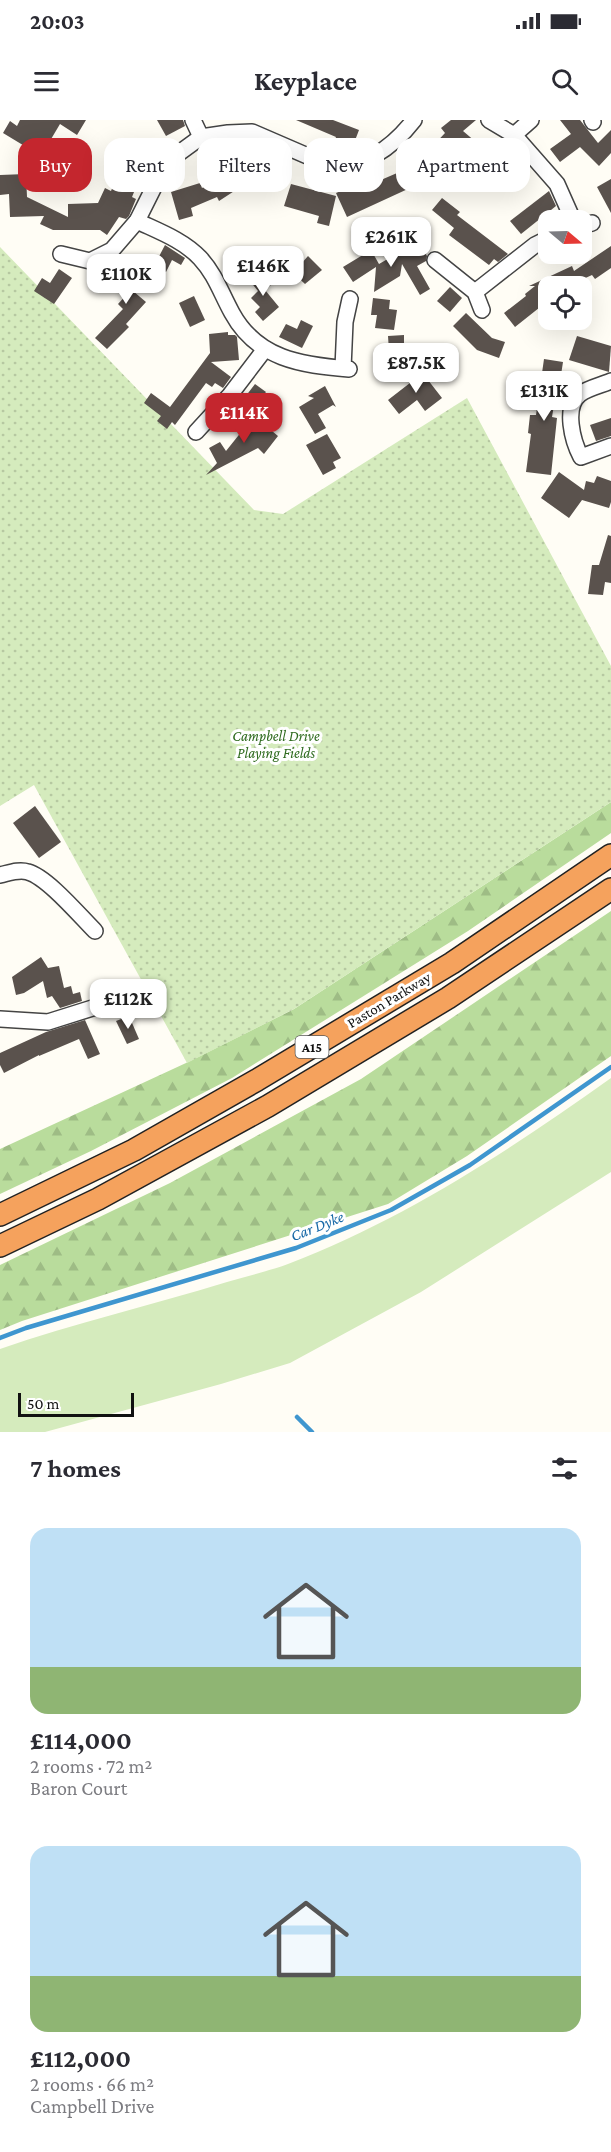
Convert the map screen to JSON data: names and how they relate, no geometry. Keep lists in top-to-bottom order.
{
  "streets": {
    "highway": ["Paston Parkway", "A15"]
  },
  "water": ["Car Dyke"],
  "parks": ["Campbell Drive Playing Fields"],
  "scale_bar": "50 m",
  "north": "right",
  "page": {
    "status": "20:03",
    "header": "Keyplace",
    "chip": [
      "Buy",
      "Rent",
      "Filters",
      "New",
      "Apartment"
    ],
    "price": [
      "£261K",
      "£146K",
      "£110K",
      "£87.5K",
      "£131K",
      "£114K",
      "£112K"
    ],
    "scale": "50 m",
    "heading": "7 homes",
    "list": [
      {
        "name": "£114,000",
        "note": "2 rooms · 72 m² · Baron Court"
      },
      {
        "name": "£112,000",
        "note": "2 rooms · 66 m² · Campbell Drive"
      }
    ]
  }
}
